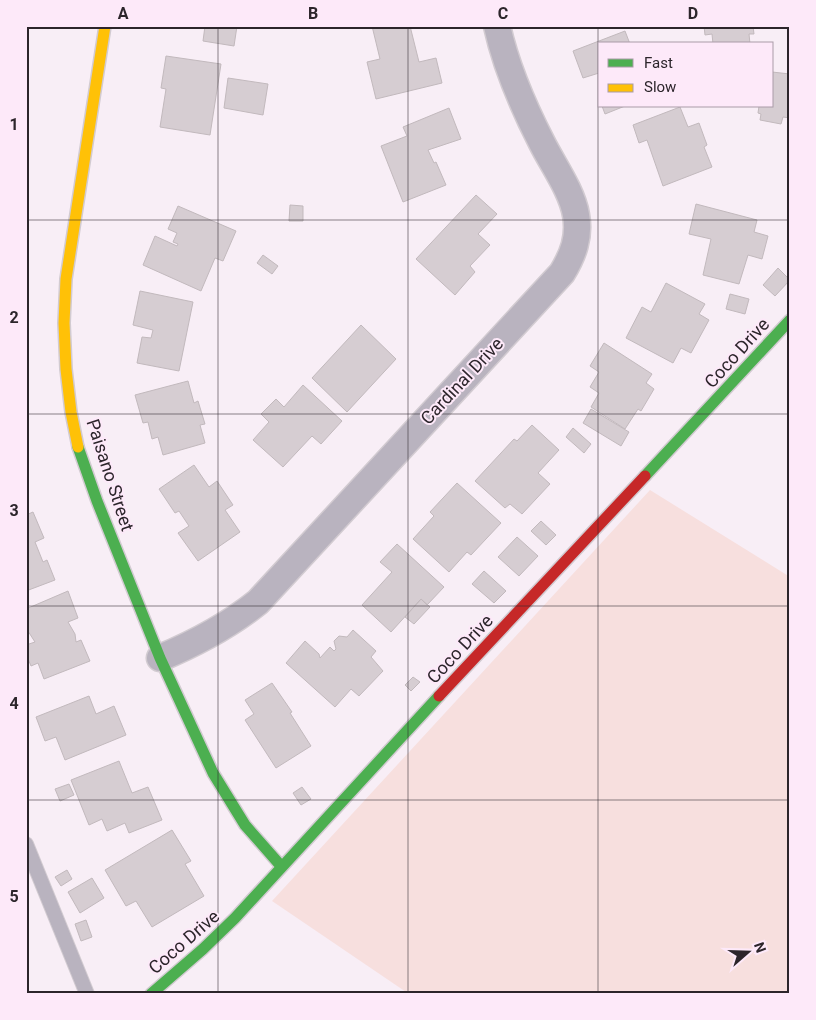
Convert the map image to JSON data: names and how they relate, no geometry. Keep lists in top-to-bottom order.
{
  "streets": {
    "street": ["Coco Drive", "Cardinal Drive", "Paisano Street"]
  },
  "crossings": [
    ["Coco Drive", "Paisano Street"],
    ["Cardinal Drive", "Paisano Street"]
  ],
  "legend": ["Fast", "Slow"],
  "north": "right",
  "grid": {
    "columns": [
      "A",
      "B",
      "C",
      "D"
    ],
    "rows": [
      "1",
      "2",
      "3",
      "4",
      "5"
    ]
  }
}
